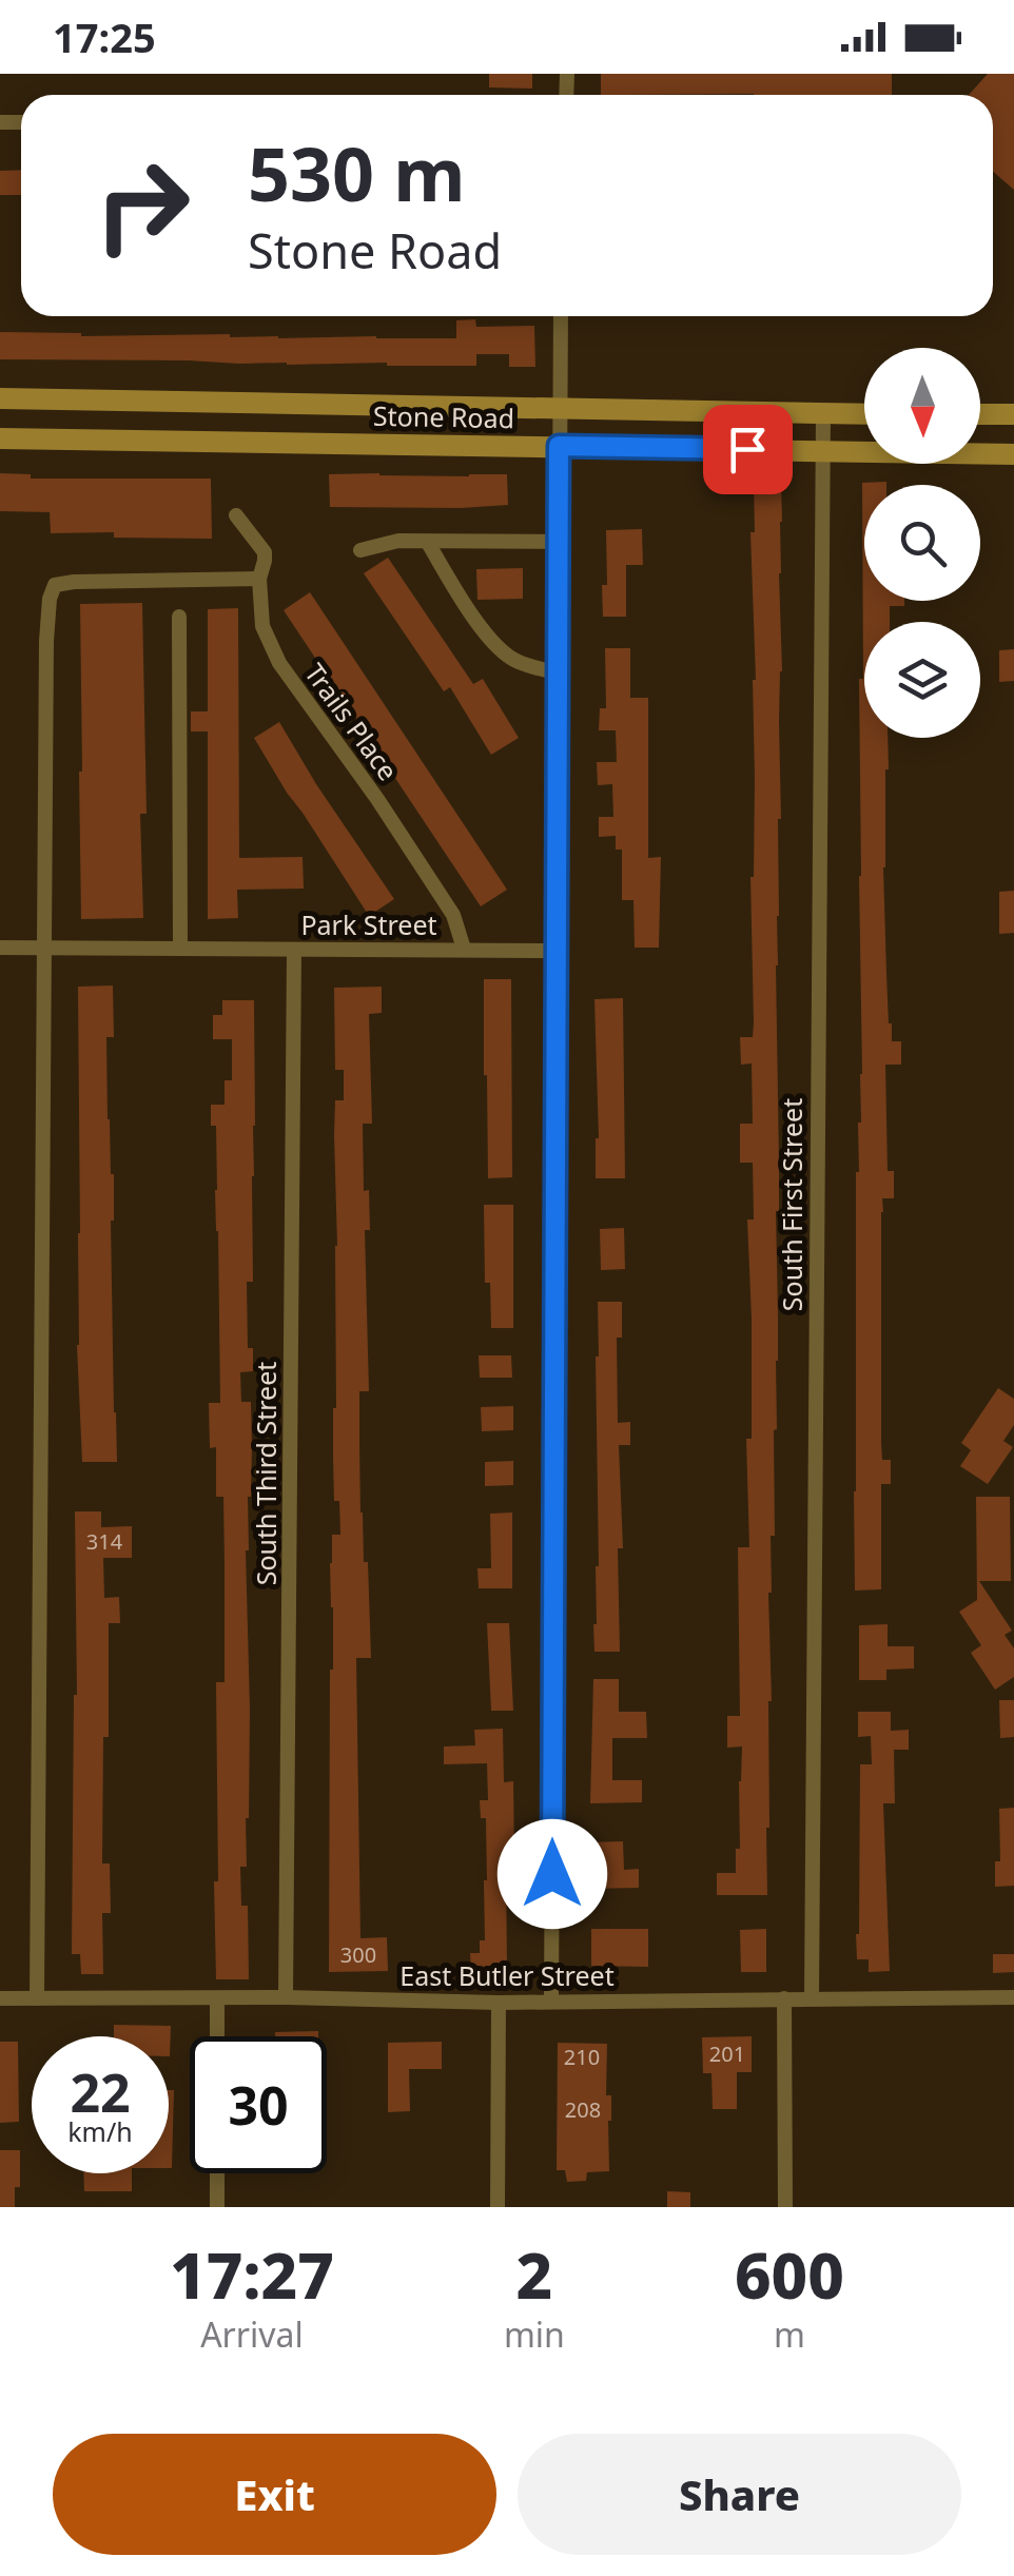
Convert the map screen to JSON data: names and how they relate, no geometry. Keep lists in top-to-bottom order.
{
  "streets": {
    "main road": ["Stone Road"],
    "street": [
      "Trails Place",
      "Park Street",
      "South First Street",
      "South Third Street",
      "East Butler Street"
    ]
  },
  "crossings": [
    ["Stone Road", "South First Street"],
    ["Trails Place", "Park Street"],
    ["Park Street", "South Third Street"],
    ["South First Street", "East Butler Street"],
    ["South Third Street", "East Butler Street"]
  ],
  "house_numbers": [
    "314",
    "300",
    "201",
    "210",
    "208"
  ],
  "north": "bottom",
  "page": {
    "status": "17:25",
    "turn": ["530 m", "Stone Road"],
    "speed": "22 km/h",
    "limit": "30",
    "eta": [
      "17:27",
      "Arrival",
      "2",
      "min",
      "600",
      "m"
    ],
    "buttons": ["Exit", "Share"]
  }
}
